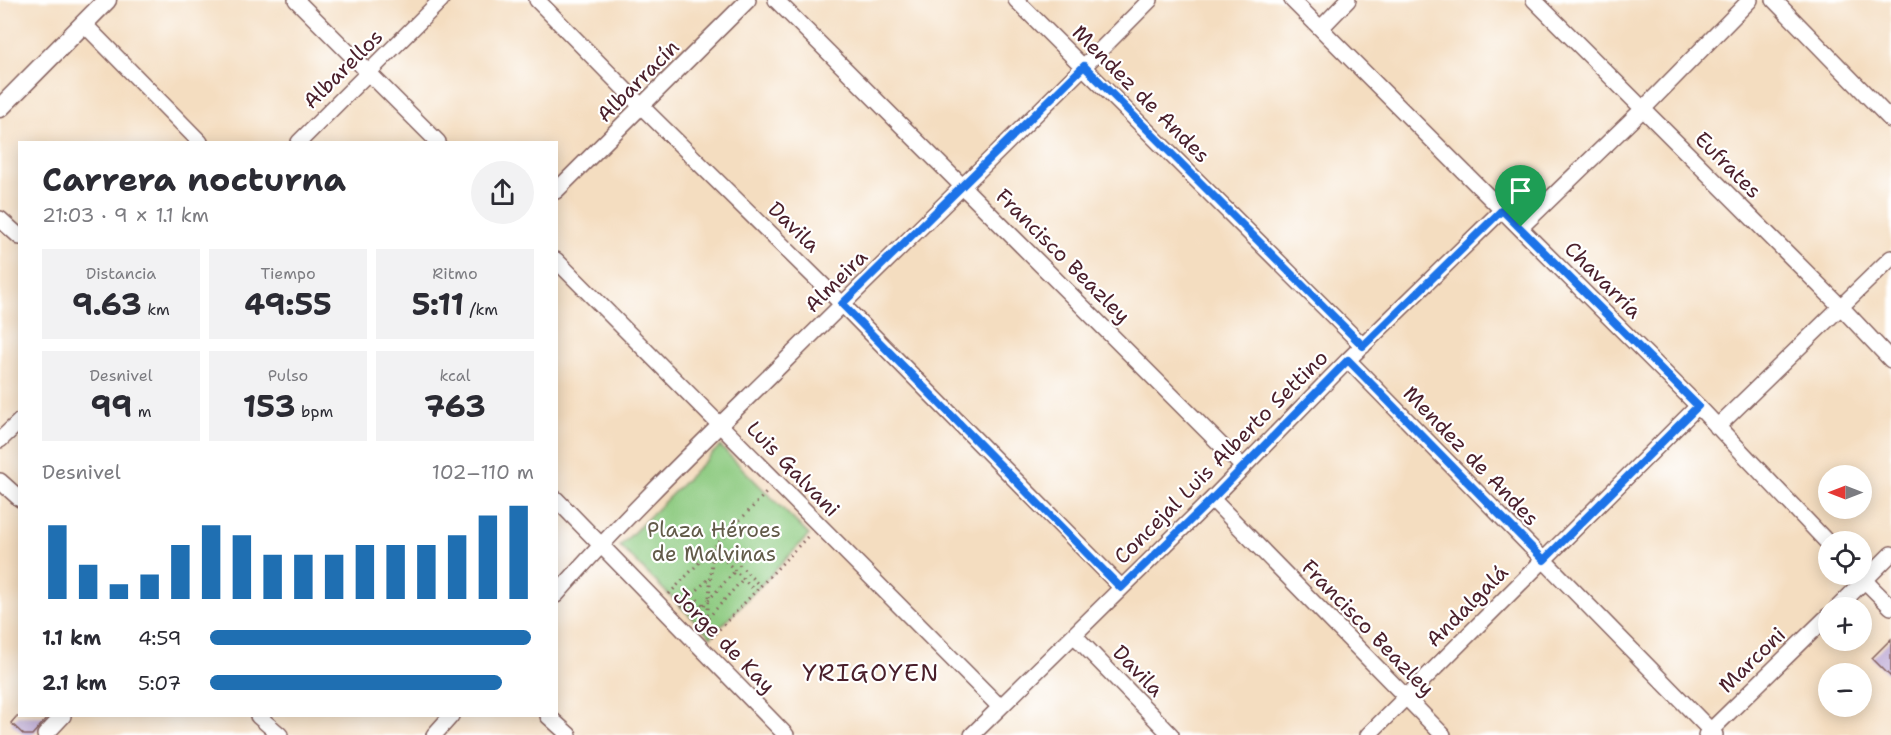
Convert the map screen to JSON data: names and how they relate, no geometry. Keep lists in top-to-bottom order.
{
  "streets": {
    "street": [
      "Albarellos",
      "Albarracín",
      "Mendez de Andes",
      "Eufrates",
      "Davila",
      "Francisco Beazley",
      "Chavarría",
      "Almeira",
      "Concejal Luis Alberto Settino",
      "Luis Galvani",
      "Andalgalá",
      "Jorge de Kay",
      "Marconi"
    ]
  },
  "crossings": [
    ["Albarracín", "Davila"],
    ["Mendez de Andes", "Almeira"],
    ["Mendez de Andes", "Concejal Luis Alberto Settino"],
    ["Mendez de Andes", "Andalgalá"],
    ["Mendez de Andes", "Marconi"],
    ["Davila", "Almeira"],
    ["Davila", "Concejal Luis Alberto Settino"],
    ["Francisco Beazley", "Almeira"],
    ["Francisco Beazley", "Concejal Luis Alberto Settino"],
    ["Francisco Beazley", "Andalgalá"],
    ["Chavarría", "Concejal Luis Alberto Settino"],
    ["Chavarría", "Andalgalá"],
    ["Almeira", "Luis Galvani"],
    ["Almeira", "Jorge de Kay"],
    ["Concejal Luis Alberto Settino", "Luis Galvani"]
  ],
  "districts": ["YRIGOYEN"],
  "parks": ["Plaza Héroes de Malvinas"],
  "north": "left",
  "page": {
    "heading": ["Carrera nocturna", "21:03 · 9 × 1.1 km"],
    "stats": [
      ["Distancia", "9.63 km"],
      ["Tiempo", "49:55"],
      ["Ritmo", "5:11 /km"],
      ["Desnivel", "99 m"],
      ["Pulso", "153 bpm"],
      ["kcal", "763"]
    ],
    "chart": ["Desnivel", "102–110 m"],
    "map_buttons": ["+", "−"],
    "list": [
      {
        "name": "1.1 km",
        "note": "4:59"
      },
      {
        "name": "2.1 km",
        "note": "5:07"
      }
    ]
  }
}
